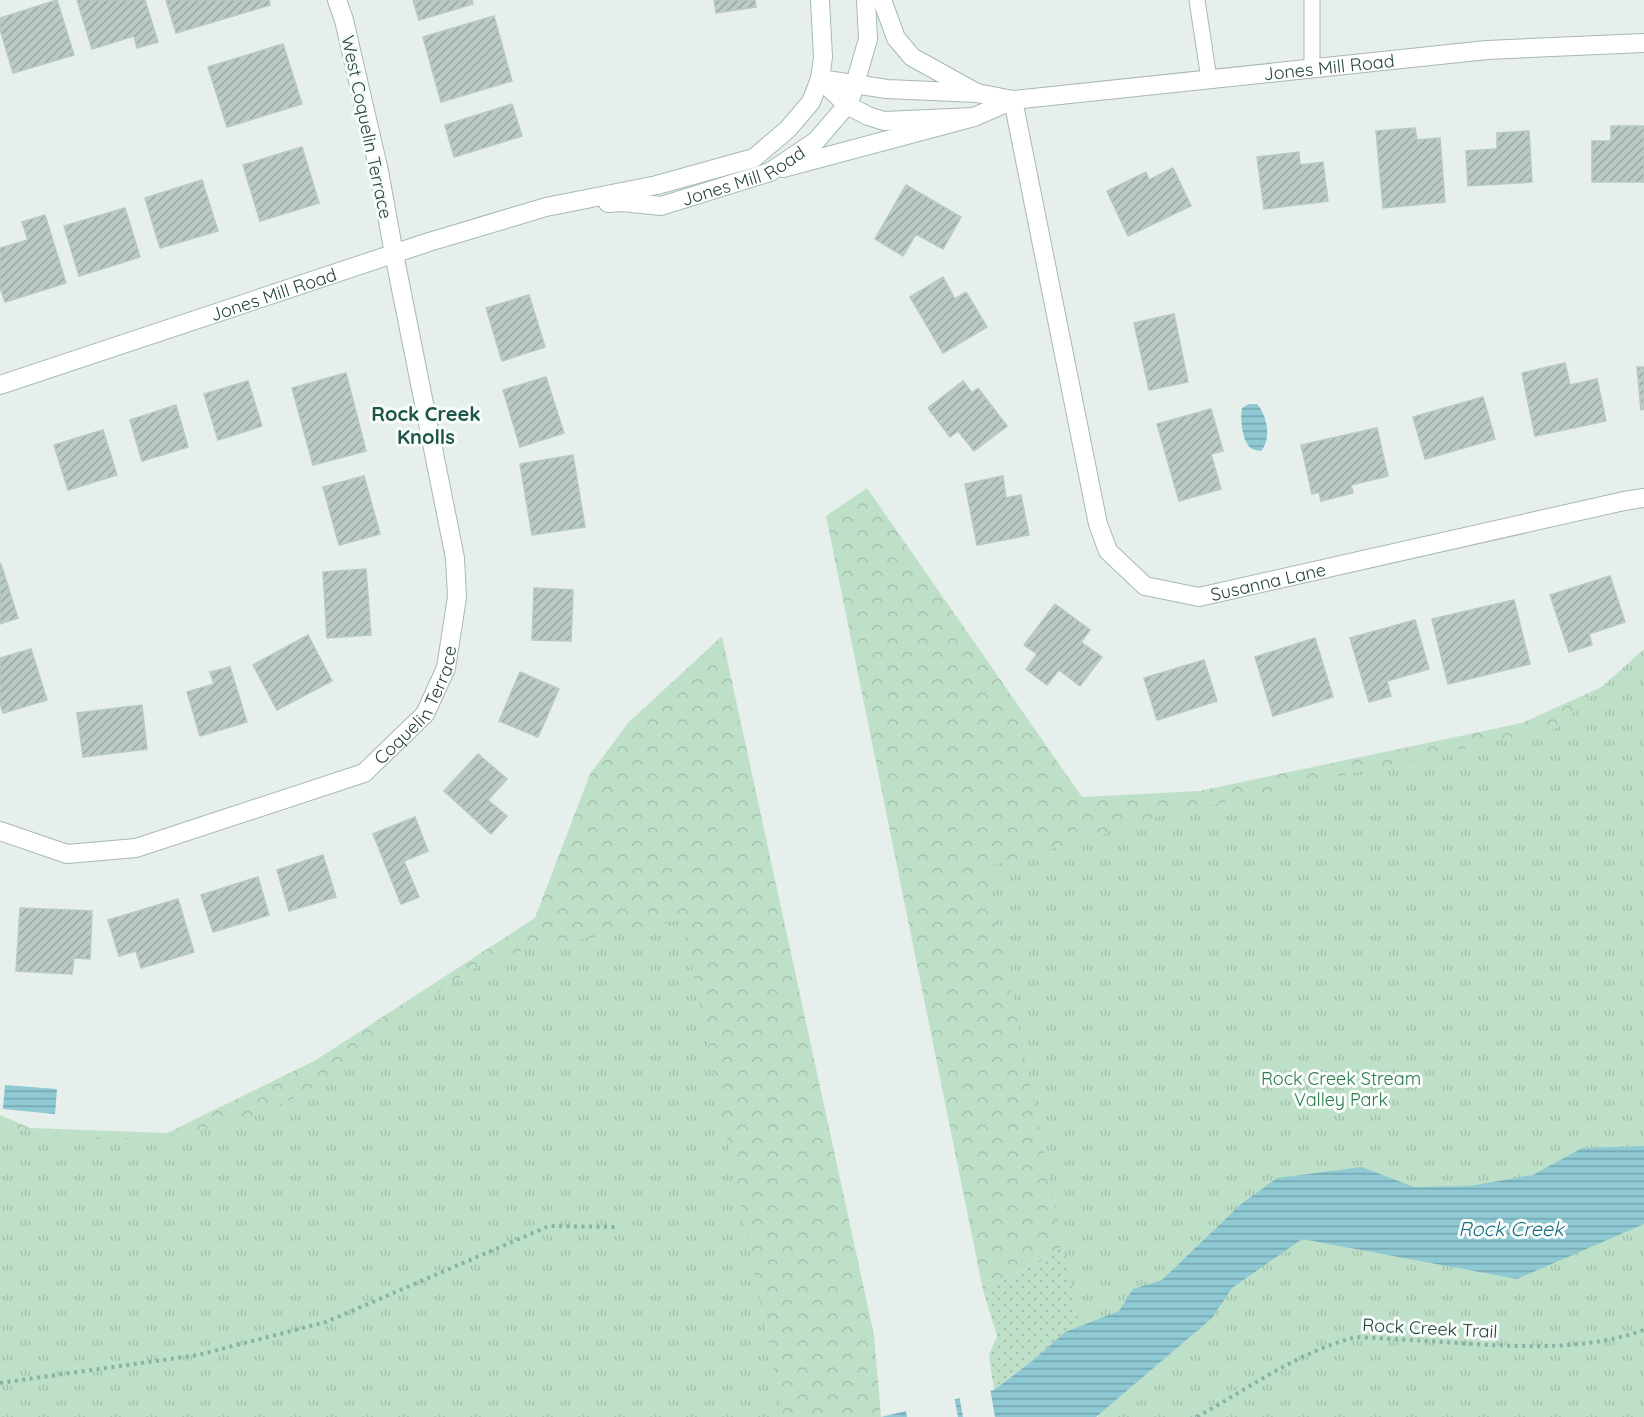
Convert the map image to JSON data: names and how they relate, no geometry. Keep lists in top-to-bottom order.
{
  "streets": {
    "street": [
      "Jones Mill Road",
      "West Coquelin Terrace",
      "Susanna Lane",
      "Coquelin Terrace"
    ],
    "path": ["Rock Creek Trail"]
  },
  "crossings": [
    ["Jones Mill Road", "West Coquelin Terrace"],
    ["Jones Mill Road", "Susanna Lane"],
    ["Jones Mill Road", "Coquelin Terrace"],
    ["West Coquelin Terrace", "Coquelin Terrace"]
  ],
  "districts": ["Rock Creek Knolls"],
  "water": ["Rock Creek"],
  "parks": ["Rock Creek Stream Valley Park"]
}
